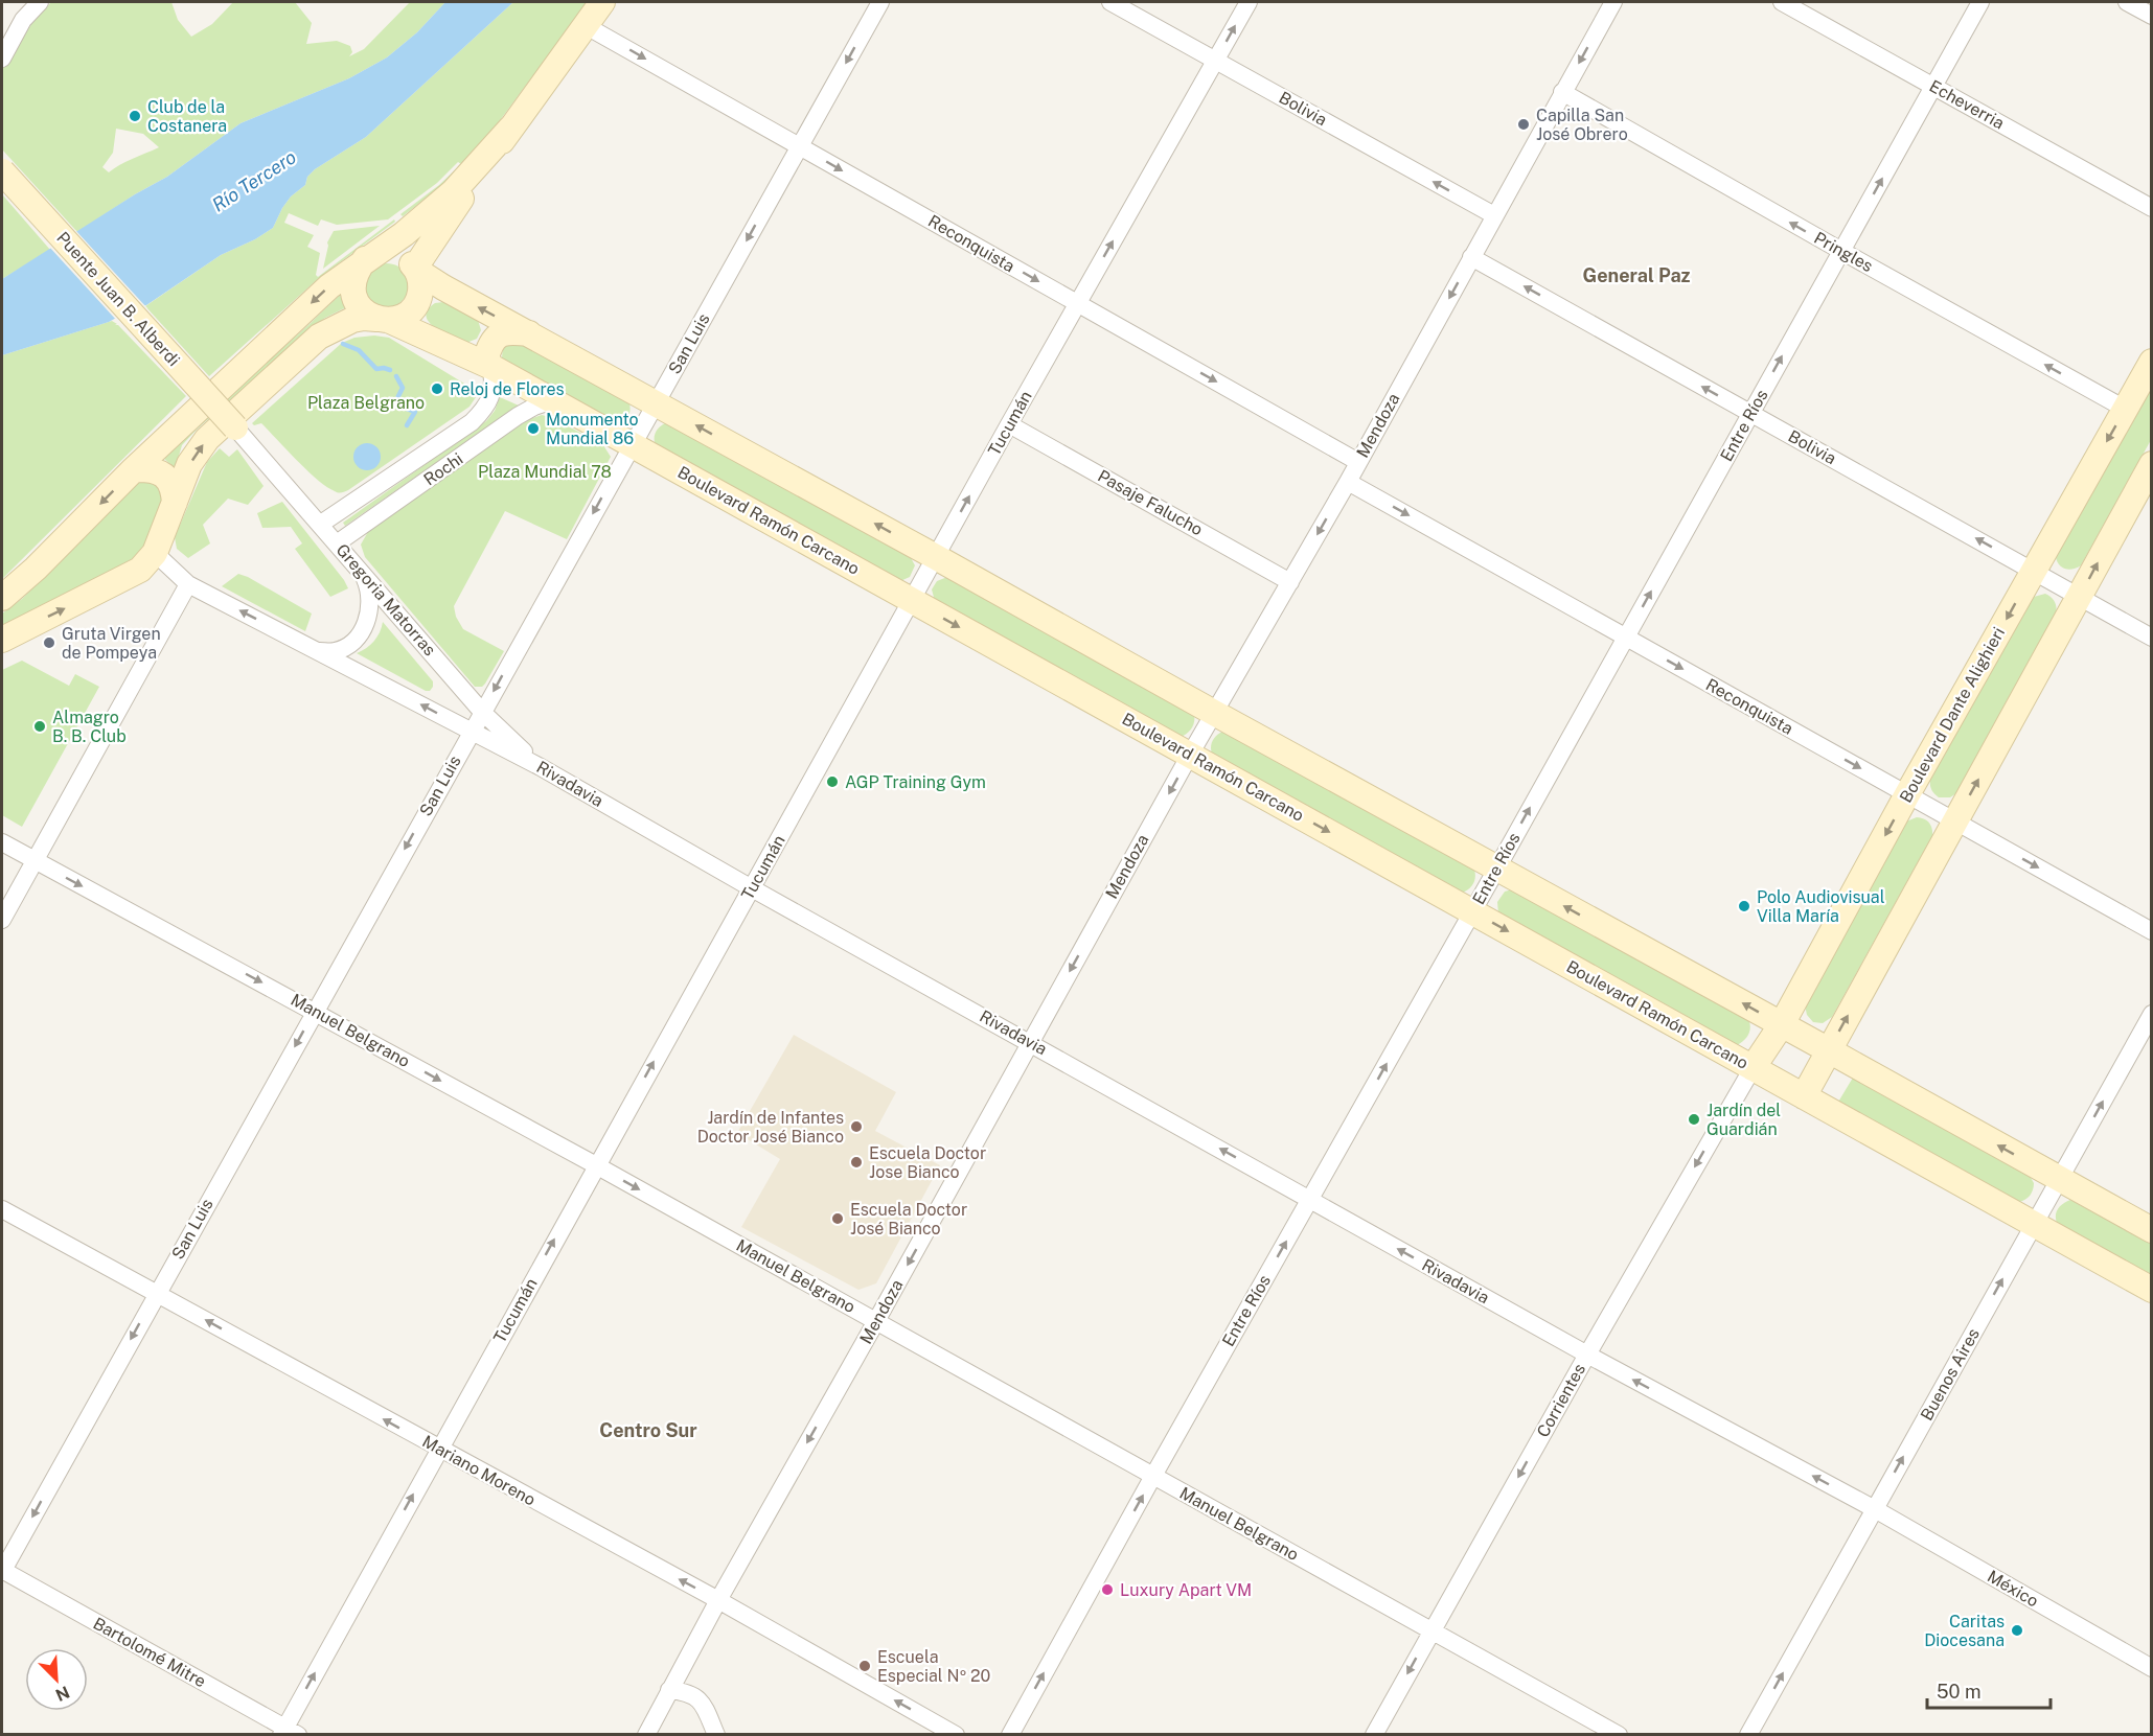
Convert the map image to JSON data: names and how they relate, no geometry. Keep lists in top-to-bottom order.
{
  "streets": {
    "main road": ["Puente Juan B. Alberdi", "Boulevard Ramón Carcano", "Boulevard Dante Alighieri"],
    "street": [
      "Echeverria",
      "Bolivia",
      "Reconquista",
      "Pringles",
      "San Luis",
      "Tucumán",
      "Mendoza",
      "Entre Ríos",
      "Rochi",
      "Pasaje Falucho",
      "Gregoria Matorras",
      "Rivadavia",
      "Manuel Belgrano",
      "Buenos Aires",
      "Corrientes",
      "Mariano Moreno",
      "México",
      "Bartolomé Mitre"
    ]
  },
  "crossings": [
    ["Echeverria", "Entre Ríos"],
    ["Bolivia", "Tucumán"],
    ["Bolivia", "Mendoza"],
    ["Bolivia", "Entre Ríos"],
    ["Bolivia", "Boulevard Dante Alighieri"],
    ["Reconquista", "San Luis"],
    ["Reconquista", "Tucumán"],
    ["Reconquista", "Mendoza"],
    ["Reconquista", "Entre Ríos"],
    ["Reconquista", "Boulevard Dante Alighieri"],
    ["Pringles", "Mendoza"],
    ["Pringles", "Entre Ríos"],
    ["Pringles", "Boulevard Dante Alighieri"],
    ["Puente Juan B. Alberdi", "Gregoria Matorras"],
    ["San Luis", "Boulevard Ramón Carcano"],
    ["San Luis", "Gregoria Matorras"],
    ["San Luis", "Rivadavia"],
    ["San Luis", "Manuel Belgrano"],
    ["San Luis", "Mariano Moreno"],
    ["San Luis", "Bartolomé Mitre"],
    ["Tucumán", "Pasaje Falucho"],
    ["Tucumán", "Boulevard Ramón Carcano"],
    ["Tucumán", "Rivadavia"],
    ["Tucumán", "Manuel Belgrano"],
    ["Tucumán", "Mariano Moreno"],
    ["Tucumán", "Bartolomé Mitre"],
    ["Mendoza", "Pasaje Falucho"],
    ["Mendoza", "Boulevard Ramón Carcano"],
    ["Mendoza", "Rivadavia"],
    ["Mendoza", "Manuel Belgrano"],
    ["Mendoza", "Mariano Moreno"],
    ["Entre Ríos", "Boulevard Ramón Carcano"],
    ["Entre Ríos", "Rivadavia"],
    ["Entre Ríos", "Manuel Belgrano"],
    ["Rochi", "Boulevard Ramón Carcano"],
    ["Rochi", "Gregoria Matorras"],
    ["Boulevard Ramón Carcano", "Boulevard Dante Alighieri"],
    ["Boulevard Ramón Carcano", "Buenos Aires"],
    ["Boulevard Ramón Carcano", "Corrientes"],
    ["Gregoria Matorras", "Rivadavia"],
    ["Boulevard Dante Alighieri", "Corrientes"],
    ["Rivadavia", "Buenos Aires"],
    ["Rivadavia", "Corrientes"],
    ["Rivadavia", "México"],
    ["Manuel Belgrano", "Corrientes"],
    ["Buenos Aires", "México"]
  ],
  "one_way": [
    "Bolivia",
    "Reconquista",
    "Pringles",
    "San Luis",
    "Tucumán",
    "Mendoza",
    "Entre Ríos",
    "Rivadavia",
    "Manuel Belgrano",
    "Buenos Aires",
    "Corrientes",
    "Mariano Moreno"
  ],
  "districts": ["General Paz", "Centro Sur"],
  "water": ["Río Tercero"],
  "parks": ["Plaza Belgrano", "Plaza Mundial 78"],
  "places": [
    "Club de la Costanera",
    "Capilla San José Obrero",
    "Reloj de Flores",
    "Monumento Mundial 86",
    "Gruta Virgen de Pompeya",
    "Almagro B. B. Club",
    "AGP Training Gym",
    "Polo Audiovisual Villa María",
    "Jardín del Guardián",
    "Jardín de Infantes Doctor José Bianco",
    "Escuela Doctor Jose Bianco",
    "Escuela Doctor José Bianco",
    "Luxury Apart VM",
    "Caritas Diocesana",
    "Escuela Especial Nº 20"
  ],
  "scale_bar": "50 m",
  "north": "bottom right"
}
